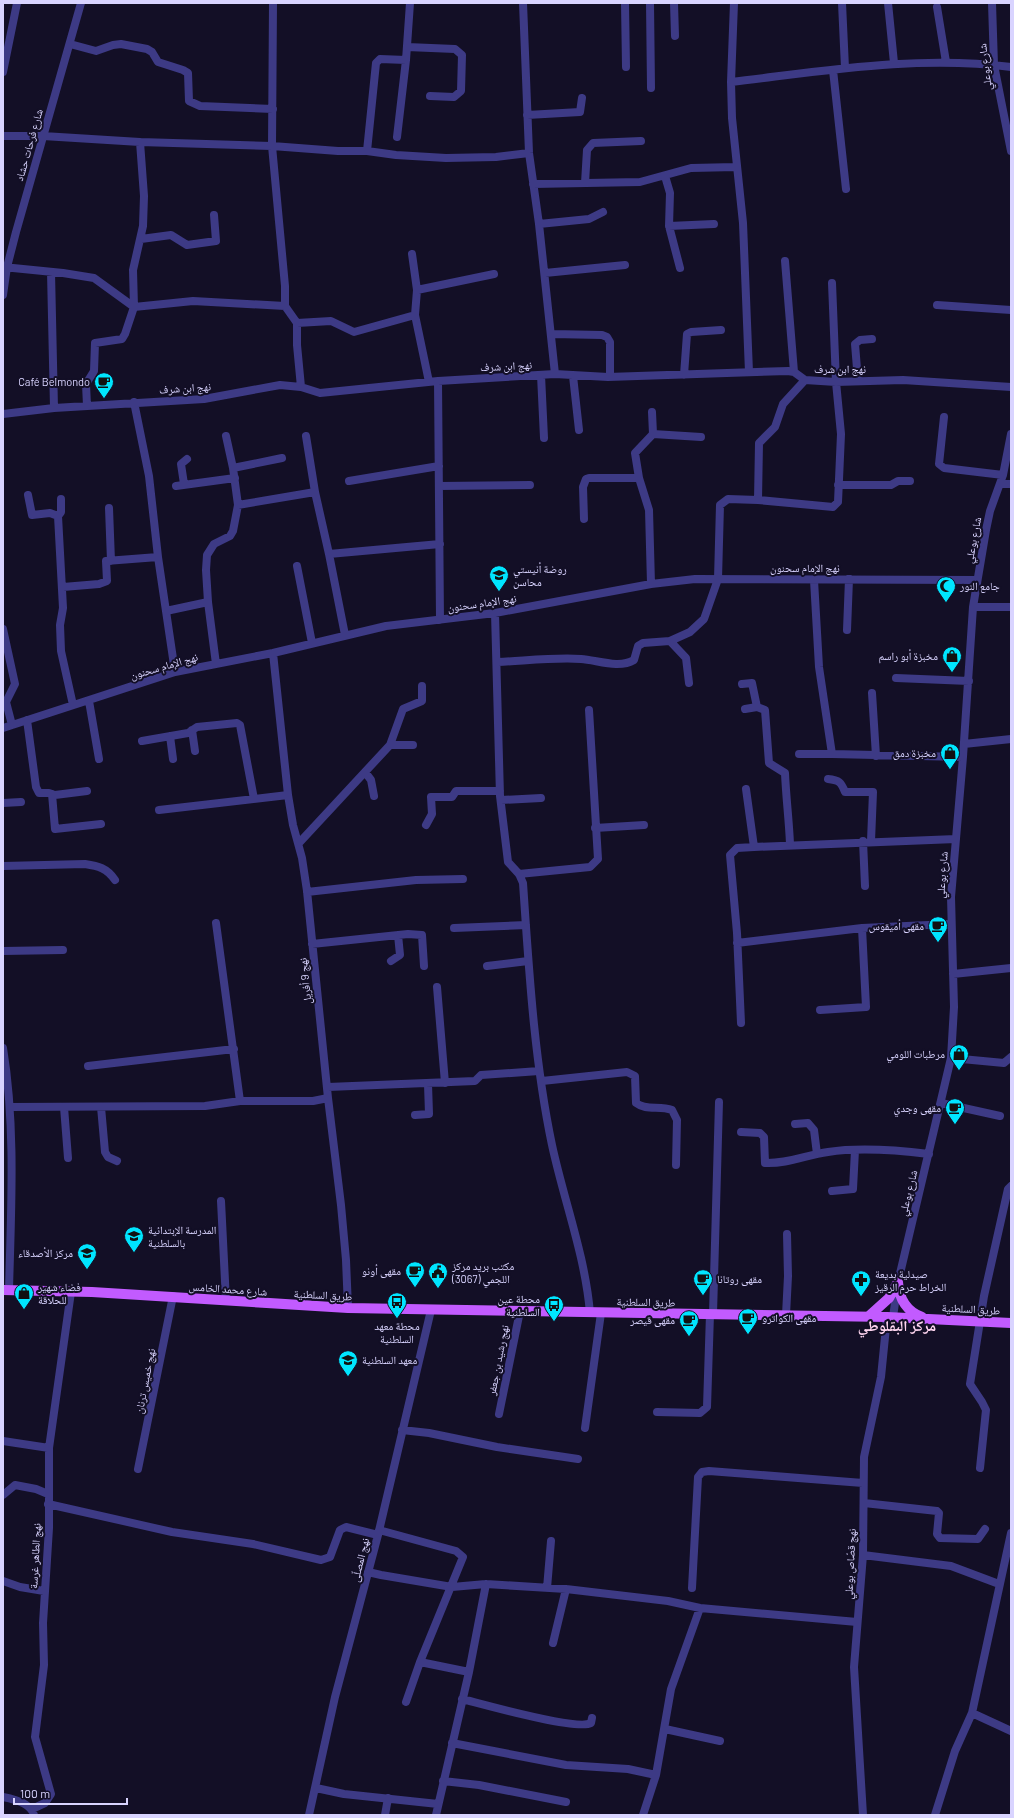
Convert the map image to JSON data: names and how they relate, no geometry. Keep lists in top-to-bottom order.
{
  "streets": {
    "main road": ["شارع محمد الخامس", "طريق السلطنية"],
    "street": [
      "شارع بوعلي",
      "شارع فرحات حشاد",
      "نهج ابن شرف",
      "نهج الإمام سحنون",
      "نهج 9 أفريل",
      "نهج رشيد بن جعفر",
      "نهج خميس ترنان",
      "نهج الطاهر غرسة",
      "نهج المصلّى",
      "نهج قصّاص بوعلي"
    ]
  },
  "crossings": [
    ["شارع بوعلي", "نهج الإمام سحنون"],
    ["شارع بوعلي", "طريق السلطنية"],
    ["شارع بوعلي", "نهج قصّاص بوعلي"],
    ["نهج الإمام سحنون", "نهج 9 أفريل"],
    ["نهج 9 أفريل", "طريق السلطنية"],
    ["شارع محمد الخامس", "طريق السلطنية"],
    ["شارع محمد الخامس", "نهج خميس ترنان"],
    ["طريق السلطنية", "نهج رشيد بن جعفر"],
    ["طريق السلطنية", "نهج المصلّى"],
    ["طريق السلطنية", "نهج قصّاص بوعلي"]
  ],
  "districts": ["مركز البقلوطي"],
  "places": {
    "cafe": [
      "Café Belmondo",
      "مقهى أميقوس",
      "مقهى وجدي",
      "مقهى أونو",
      "مقهى روتانا",
      "مقهى الكواترو",
      "مقهى قيصر"
    ],
    "school or university": [
      "روضة أنيستي محاسن",
      "المدرسة الإبتدائية بالسلطنية",
      "مركز الأصدقاء",
      "معهد السلطنية"
    ],
    "mosque": ["جامع النور"],
    "shop": [
      "مخبزة أبو راسم",
      "مخبزة دمق",
      "مرطبات اللومي",
      "فضاء شهير للحلاقة"
    ],
    "public building": ["مكتب بريد مركز اللجمي (3067)"],
    "pharmacy": ["صيدلية بديعة الخراط حرم الرقيز"],
    "bus stop": ["محطة معهد السلطنية", "محطة عين السلطنية"]
  },
  "scale_bar": "100 m"
}
